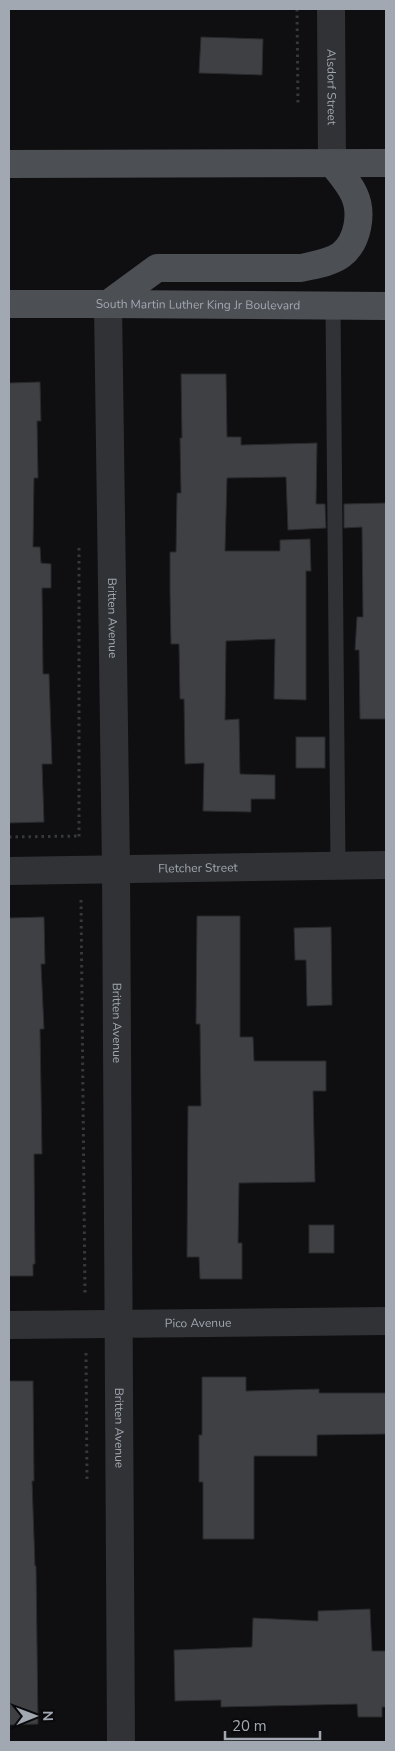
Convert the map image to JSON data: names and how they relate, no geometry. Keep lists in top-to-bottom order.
{
  "streets": {
    "main road": ["South Martin Luther King Jr Boulevard"],
    "street": [
      "Alsdorf Street",
      "Britten Avenue",
      "Fletcher Street",
      "Pico Avenue"
    ]
  },
  "crossings": [
    ["South Martin Luther King Jr Boulevard", "Britten Avenue"],
    ["Britten Avenue", "Fletcher Street"],
    ["Britten Avenue", "Pico Avenue"]
  ],
  "scale_bar": "20 m",
  "north": "right"
}
